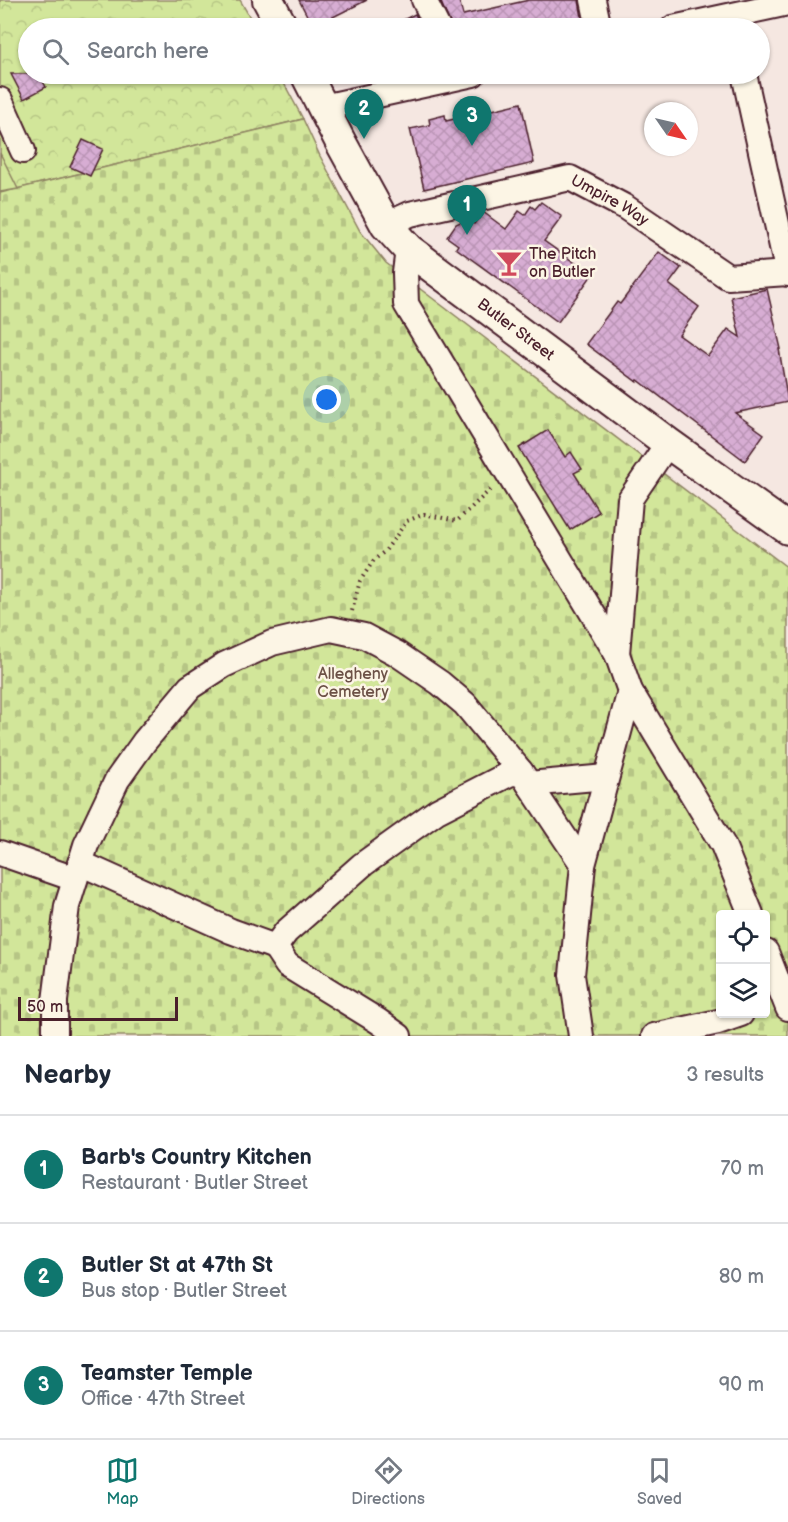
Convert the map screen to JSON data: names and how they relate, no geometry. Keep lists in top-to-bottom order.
{
  "streets": {
    "main road": ["Butler Street"],
    "street": ["Umpire Way"]
  },
  "crossings": [
    ["Umpire Way", "Butler Street"]
  ],
  "parks": ["Allegheny Cemetery"],
  "places": {
    "bar": ["The Pitch on Butler"]
  },
  "scale_bar": "50 m",
  "north": "bottom right",
  "page": {
    "search": "Search here",
    "pins": ["2", "3", "1"],
    "scale": "50 m",
    "heading": ["Nearby", "3 results"],
    "list": [
      {
        "mark": "1",
        "name": "Barb's Country Kitchen",
        "note": "Restaurant · Butler Street",
        "value": "70 m"
      },
      {
        "mark": "2",
        "name": "Butler St at 47th St",
        "note": "Bus stop · Butler Street",
        "value": "80 m"
      },
      {
        "mark": "3",
        "name": "Teamster Temple",
        "note": "Office · 47th Street",
        "value": "90 m"
      }
    ],
    "nav": ["Map", "Directions", "Saved"]
  }
}
